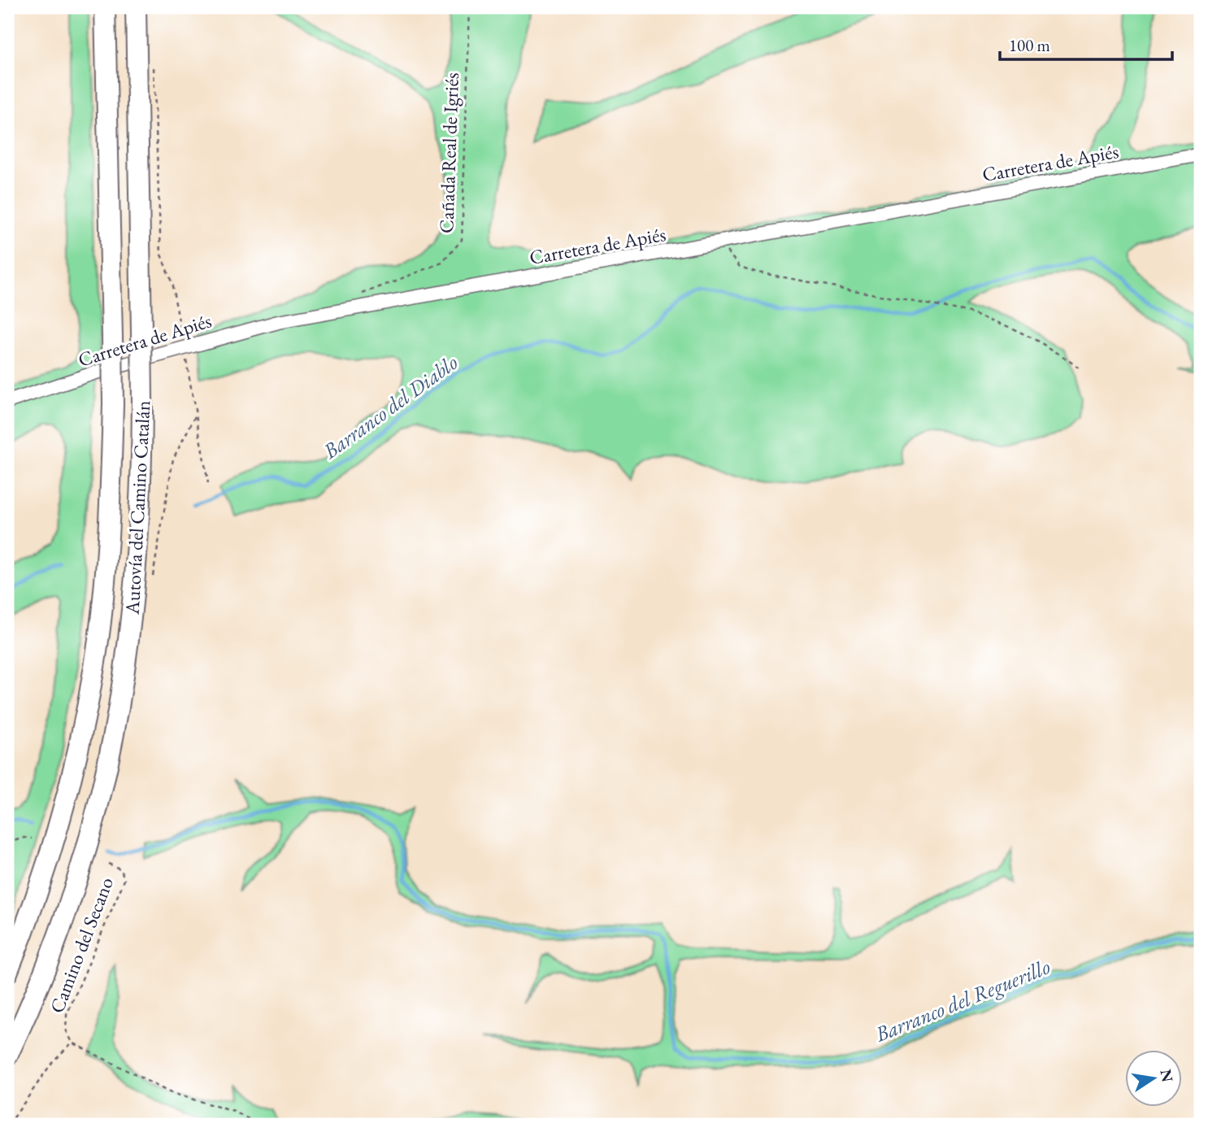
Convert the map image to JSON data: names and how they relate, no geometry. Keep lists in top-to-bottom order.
{
  "streets": {
    "highway": ["Autovía del Camino Catalán"],
    "street": ["Carretera de Apiés"],
    "path": ["Cañada Real de Igriés", "Camino del Secano"]
  },
  "water": ["Barranco del Diablo", "Barranco del Reguerillo"],
  "scale_bar": "100 m",
  "north": "right"
}
